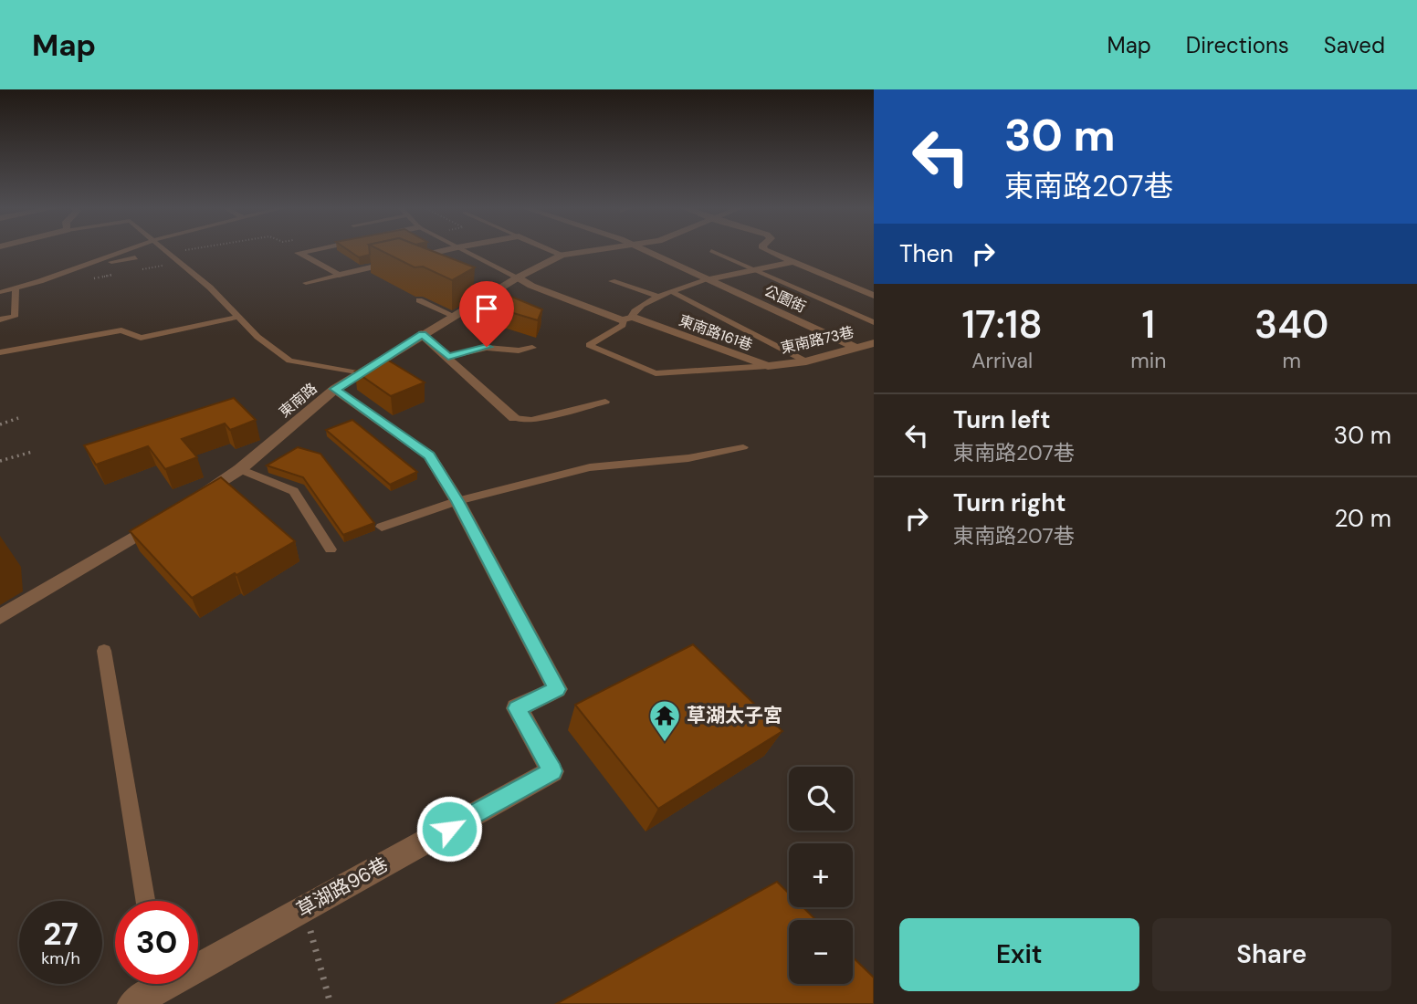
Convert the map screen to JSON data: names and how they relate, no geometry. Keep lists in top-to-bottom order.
{
  "streets": {
    "street": [
      "公園街",
      "東南路161巷",
      "東南路73巷",
      "東南路",
      "草湖路96巷"
    ]
  },
  "crossings": [
    ["公園街", "東南路73巷"],
    ["東南路161巷", "東南路73巷"],
    ["東南路161巷", "東南路"]
  ],
  "places": {
    "temple": ["草湖太子宮"]
  },
  "page": {
    "header": "Map",
    "nav": ["Map", "Directions", "Saved"],
    "turn": ["30 m", "東南路207巷"],
    "then": "Then",
    "eta": [
      "17:18",
      "Arrival",
      "1",
      "min",
      "340",
      "m"
    ],
    "list": [
      {
        "name": "Turn left",
        "note": "東南路207巷",
        "value": "30 m"
      },
      {
        "name": "Turn right",
        "note": "東南路207巷",
        "value": "20 m"
      }
    ],
    "map_buttons": ["+", "−"],
    "speed": "27 km/h",
    "limit": "30",
    "buttons": ["Exit", "Share"]
  }
}
